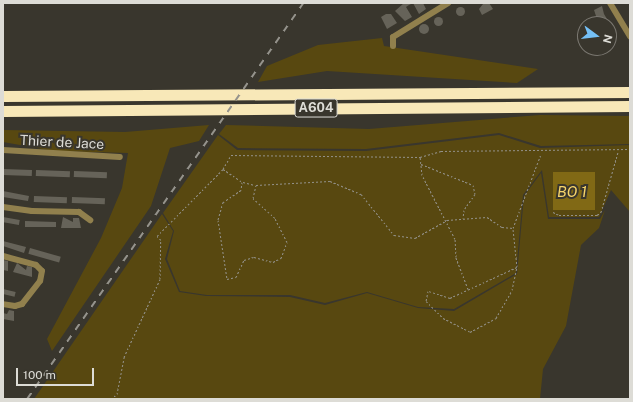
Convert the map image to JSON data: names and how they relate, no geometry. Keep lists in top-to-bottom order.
{
  "streets": {
    "highway": ["A604"],
    "street": ["Thier de Jace"]
  },
  "water": ["BO 1"],
  "scale_bar": "100 m",
  "north": "right"
}
